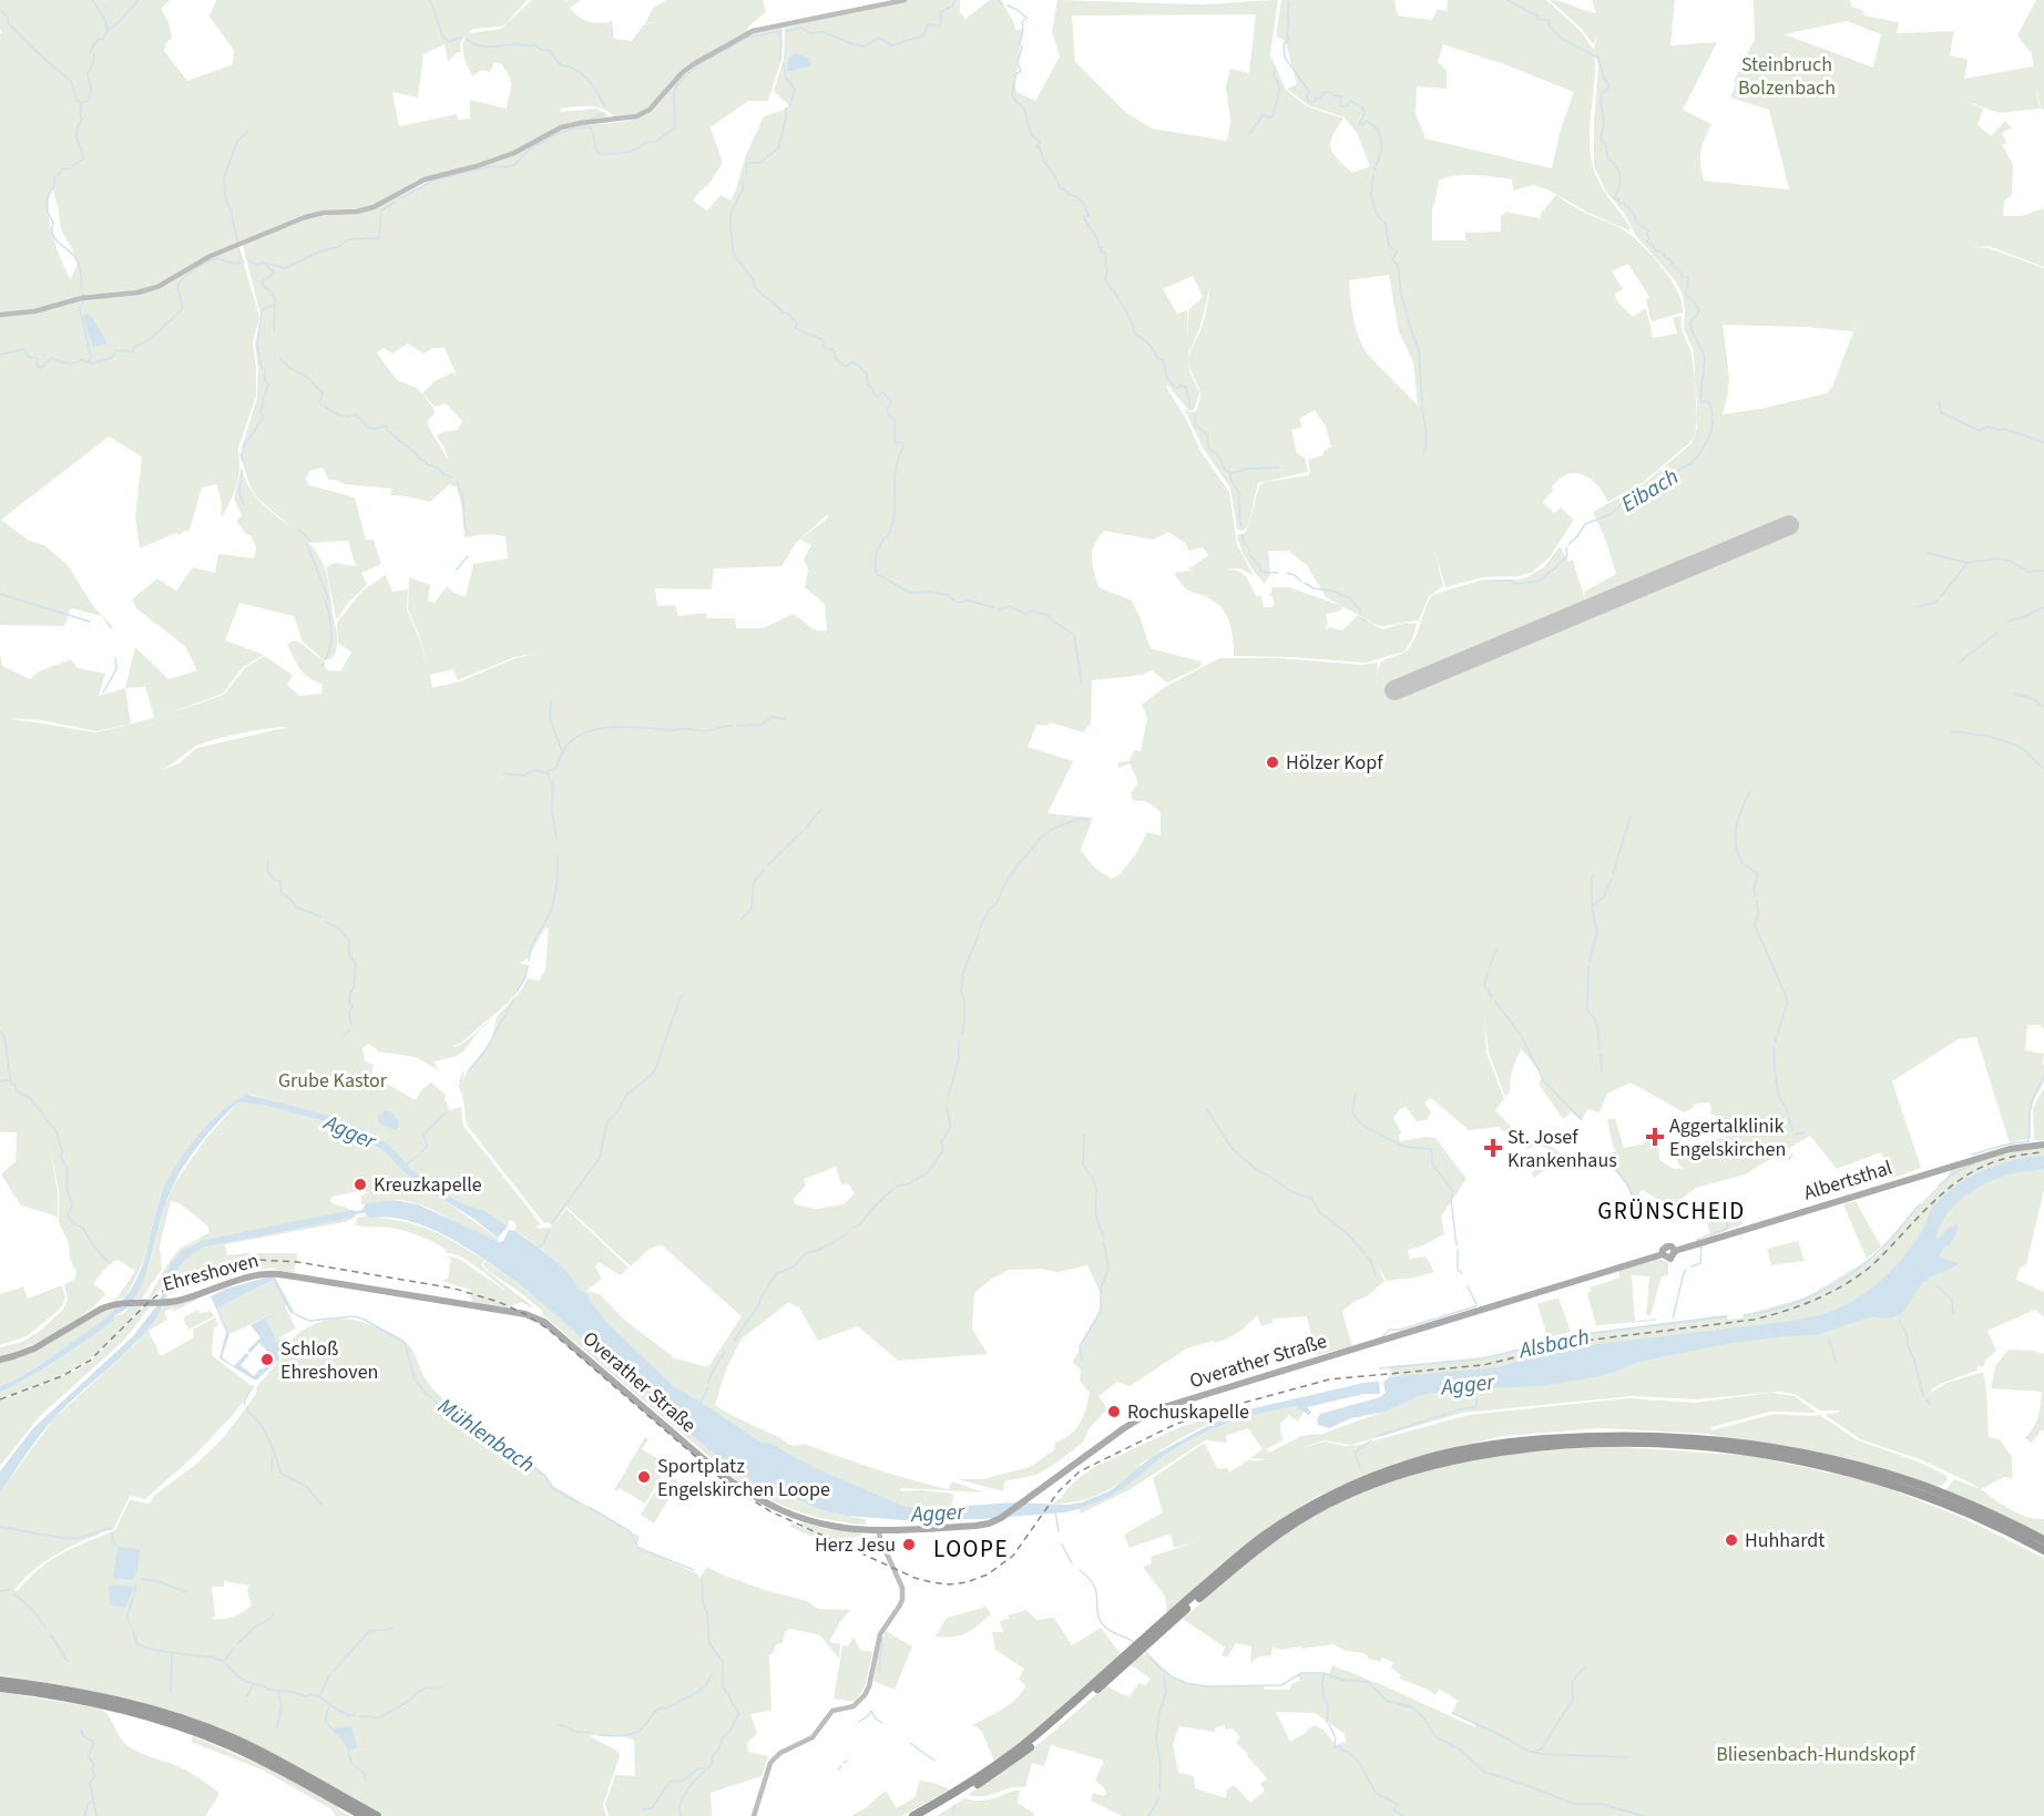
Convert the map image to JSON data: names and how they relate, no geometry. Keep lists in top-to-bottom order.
{
  "streets": {
    "main road": ["Albertsthal", "Ehreshoven", "Overather Straße"]
  },
  "crossings": [
    ["Albertsthal", "Overather Straße"],
    ["Ehreshoven", "Overather Straße"]
  ],
  "districts": ["GRÜNSCHEID", "LOOPE"],
  "water": [
    "Eibach",
    "Agger",
    "Alsbach",
    "Mühlenbach"
  ],
  "parks": ["Steinbruch Bolzenbach", "Grube Kastor", "Bliesenbach-Hundskopf"],
  "places": {
    "other": [
      "Hölzer Kopf",
      "Kreuzkapelle",
      "Schloß Ehreshoven",
      "Rochuskapelle",
      "Sportplatz Engelskirchen Loope",
      "Huhhardt",
      "Herz Jesu"
    ],
    "health": ["Aggertalklinik Engelskirchen", "St. Josef Krankenhaus"]
  }
}
